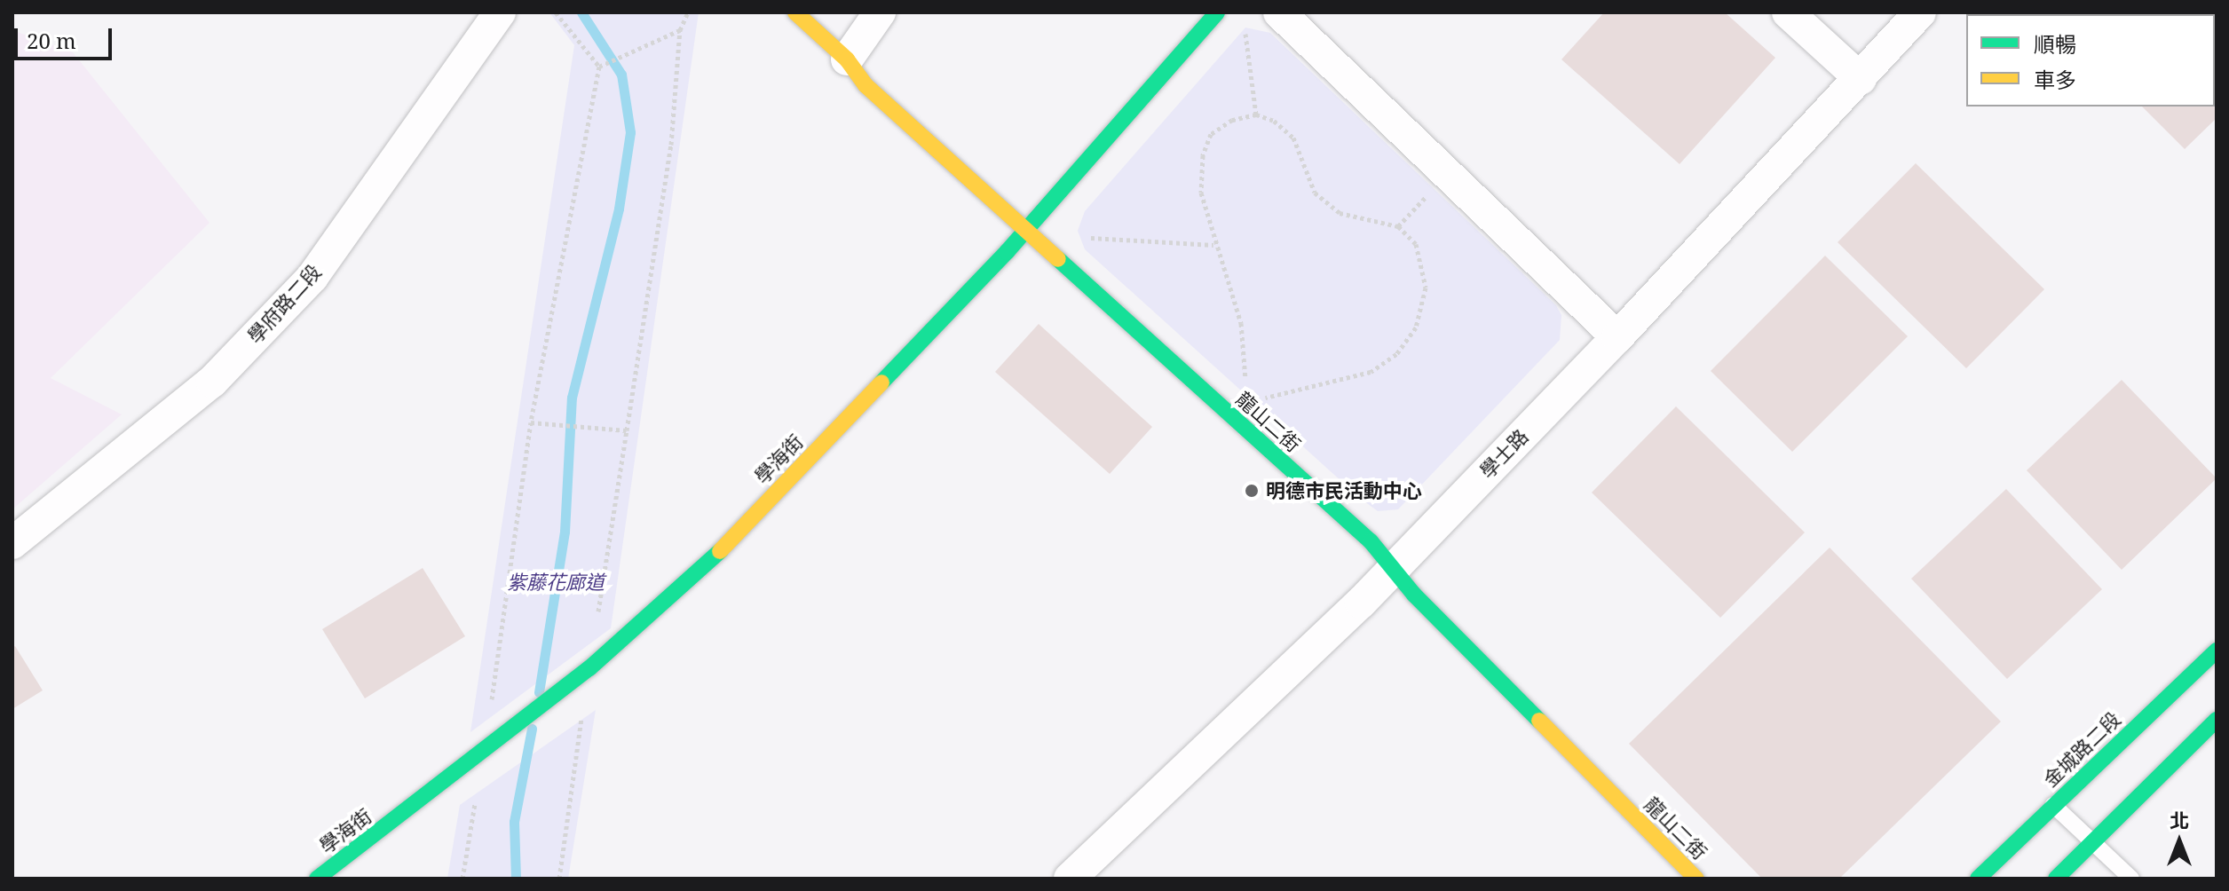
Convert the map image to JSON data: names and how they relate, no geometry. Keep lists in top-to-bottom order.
{
  "streets": {
    "street": [
      "學府路二段",
      "龍山二街",
      "學士路",
      "學海街",
      "金城路二段"
    ]
  },
  "crossings": [
    ["龍山二街", "學士路"],
    ["龍山二街", "學海街"]
  ],
  "parks": ["紫藤花廊道"],
  "places": ["明德市民活動中心"],
  "legend": ["順暢", "車多"],
  "scale_bar": "20 m",
  "north": "top"
}
